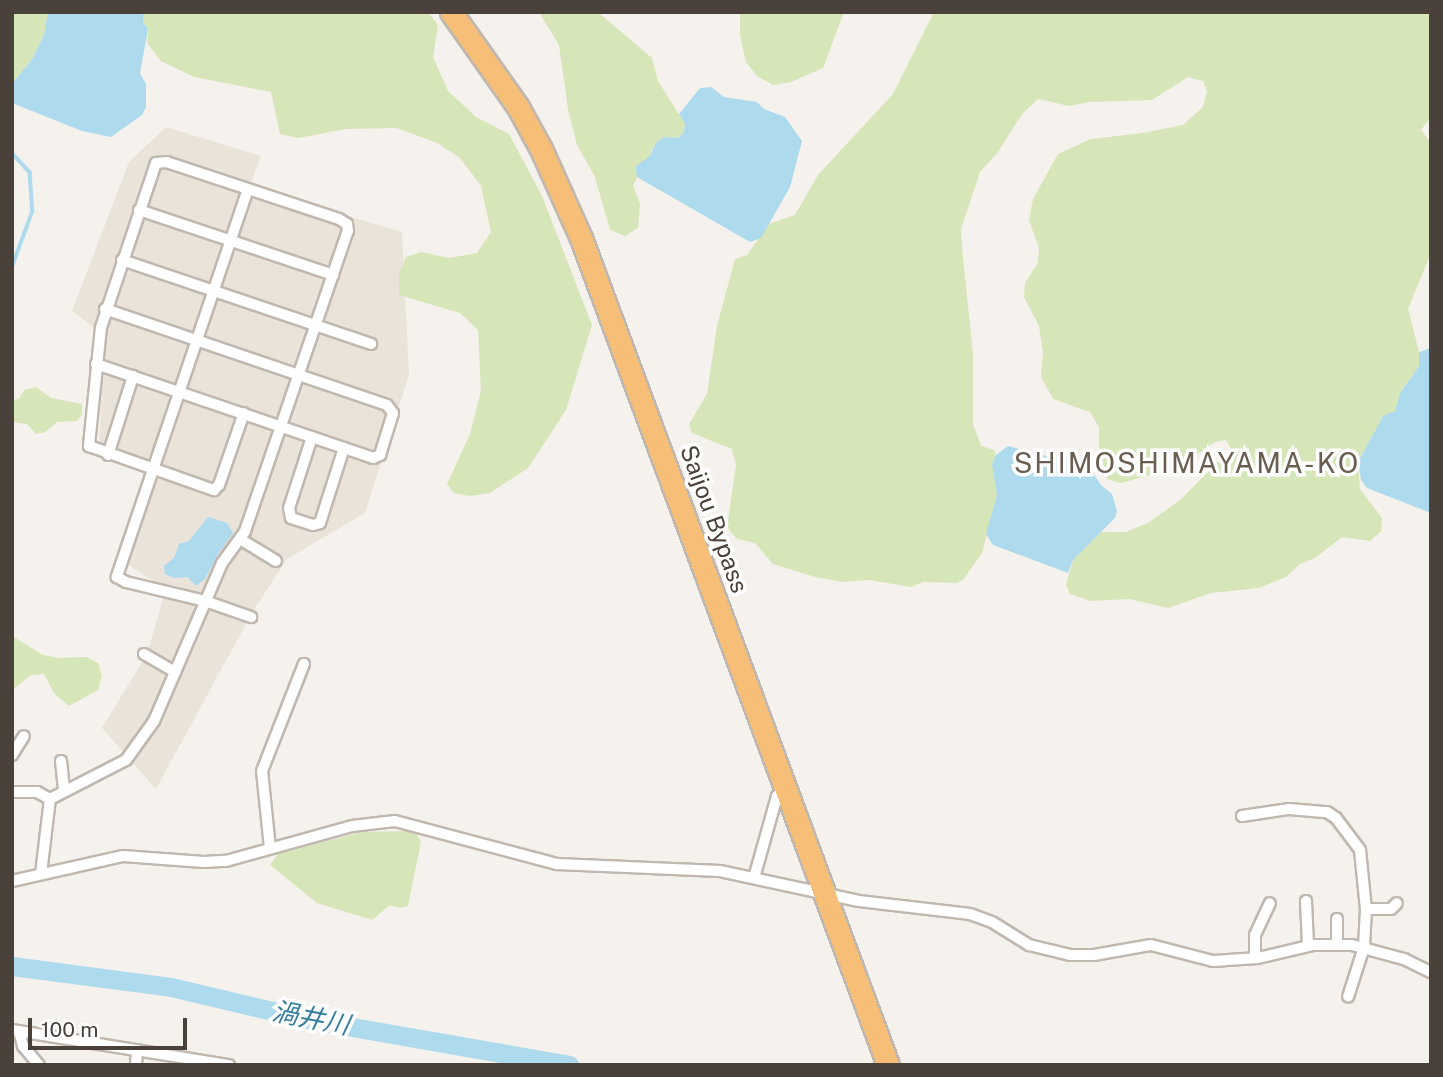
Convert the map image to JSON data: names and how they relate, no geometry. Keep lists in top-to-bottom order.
{
  "streets": {
    "highway": ["Saijou Bypass"]
  },
  "districts": ["SHIMOSHIMAYAMA-KO"],
  "water": ["渦井川"],
  "scale_bar": "100 m"
}
